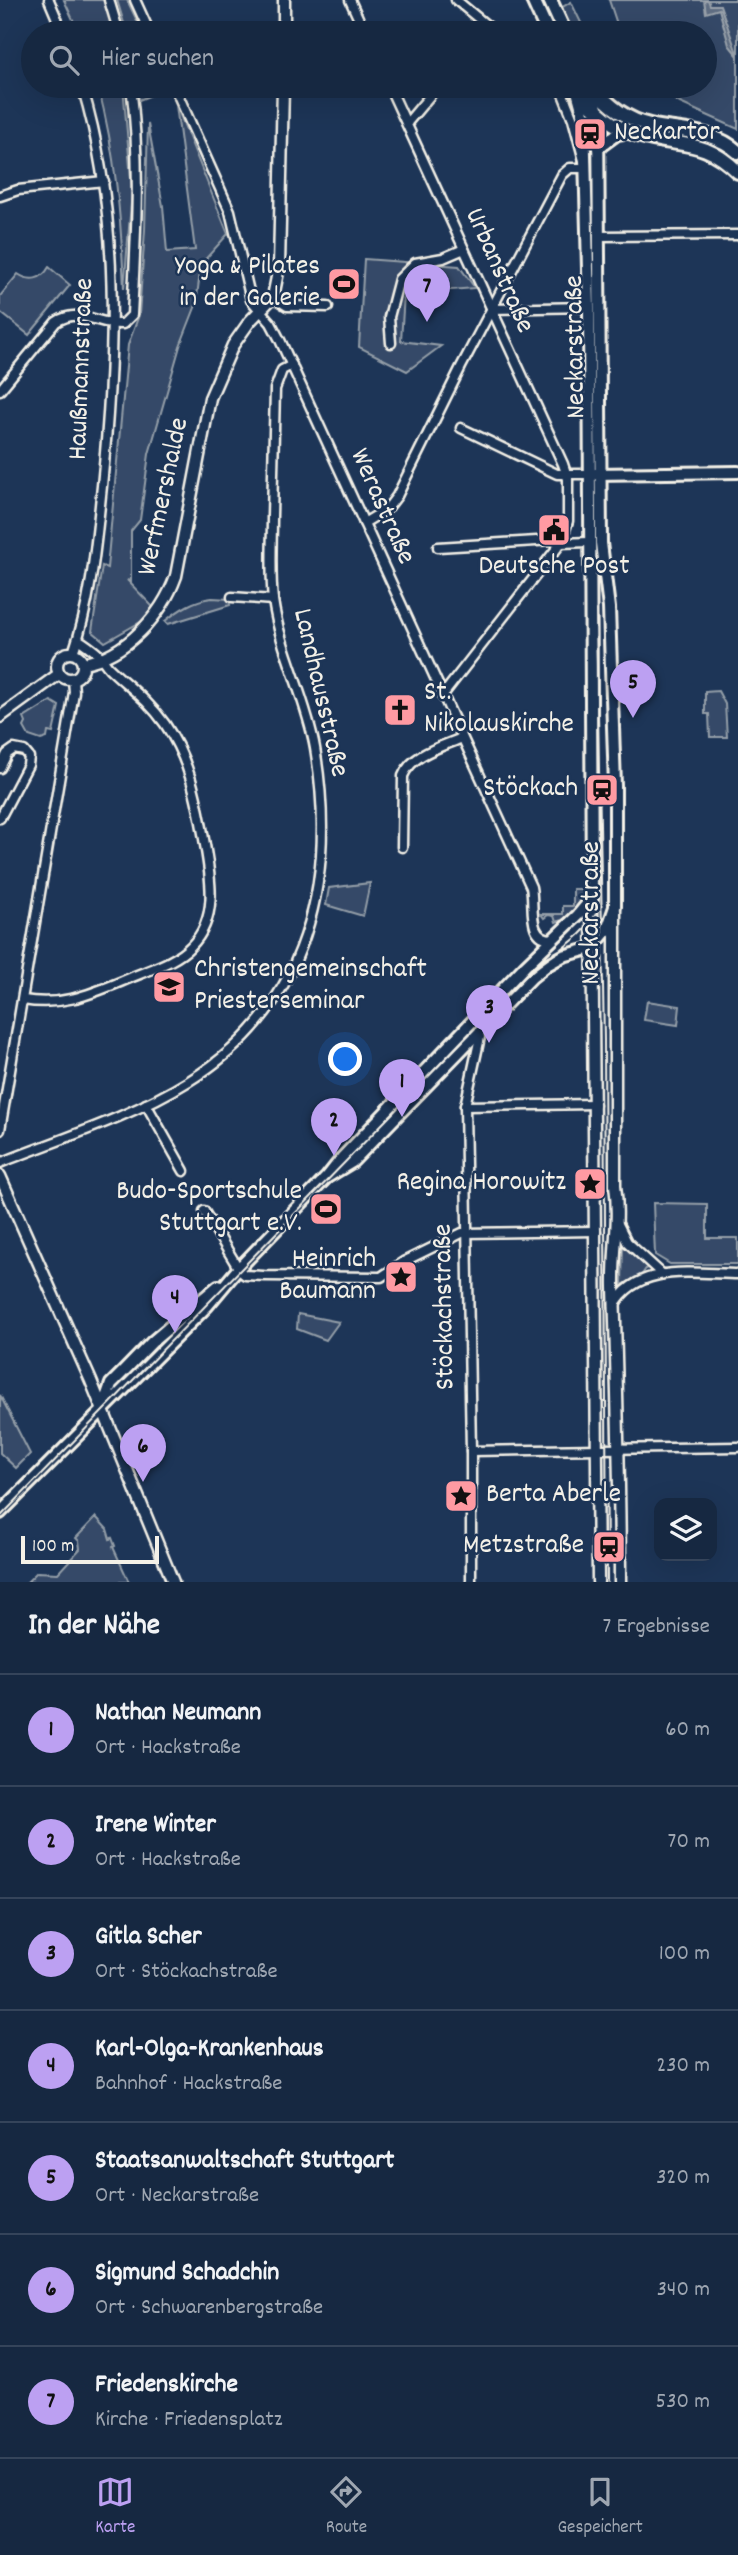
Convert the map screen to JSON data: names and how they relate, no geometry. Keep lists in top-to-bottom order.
{
  "streets": {
    "main road": ["Neckarstraße"],
    "street": [
      "Urbanstraße",
      "Haußmannstraße",
      "Werfmershalde",
      "Werastraße",
      "Landhausstraße",
      "Stöckachstraße"
    ]
  },
  "crossings": [
    ["Urbanstraße", "Neckarstraße"],
    ["Neckarstraße", "Werastraße"],
    ["Haußmannstraße", "Werfmershalde"],
    ["Werfmershalde", "Werastraße"],
    ["Werastraße", "Landhausstraße"]
  ],
  "places": {
    "station": ["Neckartor", "Stöckach", "Metzstraße"],
    "sports": ["Yoga & Pilates in der Galerie", "Budo-Sportschule Stuttgart e.V."],
    "public building": ["Deutsche Post"],
    "church": ["St. Nikolauskirche"],
    "school or university": ["Christengemeinschaft Priesterseminar"],
    "place": ["Regina Horowitz", "Heinrich Baumann", "Berta Aberle"]
  },
  "scale_bar": "100 m",
  "page": {
    "search": "Hier suchen",
    "pins": [
      "7",
      "5",
      "3",
      "1",
      "2",
      "4",
      "6"
    ],
    "scale": "100 m",
    "heading": ["In der Nähe", "7 Ergebnisse"],
    "list": [
      {
        "mark": "1",
        "name": "Nathan Neumann",
        "note": "Ort · Hackstraße",
        "value": "60 m"
      },
      {
        "mark": "2",
        "name": "Irene Winter",
        "note": "Ort · Hackstraße",
        "value": "70 m"
      },
      {
        "mark": "3",
        "name": "Gitla Scher",
        "note": "Ort · Stöckachstraße",
        "value": "100 m"
      },
      {
        "mark": "4",
        "name": "Karl-Olga-Krankenhaus",
        "note": "Bahnhof · Hackstraße",
        "value": "230 m"
      },
      {
        "mark": "5",
        "name": "Staatsanwaltschaft Stuttgart",
        "note": "Ort · Neckarstraße",
        "value": "320 m"
      },
      {
        "mark": "6",
        "name": "Sigmund Schadchin",
        "note": "Ort · Schwarenbergstraße",
        "value": "340 m"
      },
      {
        "mark": "7",
        "name": "Friedenskirche",
        "note": "Kirche · Friedensplatz",
        "value": "530 m"
      }
    ],
    "nav": ["Karte", "Route", "Gespeichert"]
  }
}
